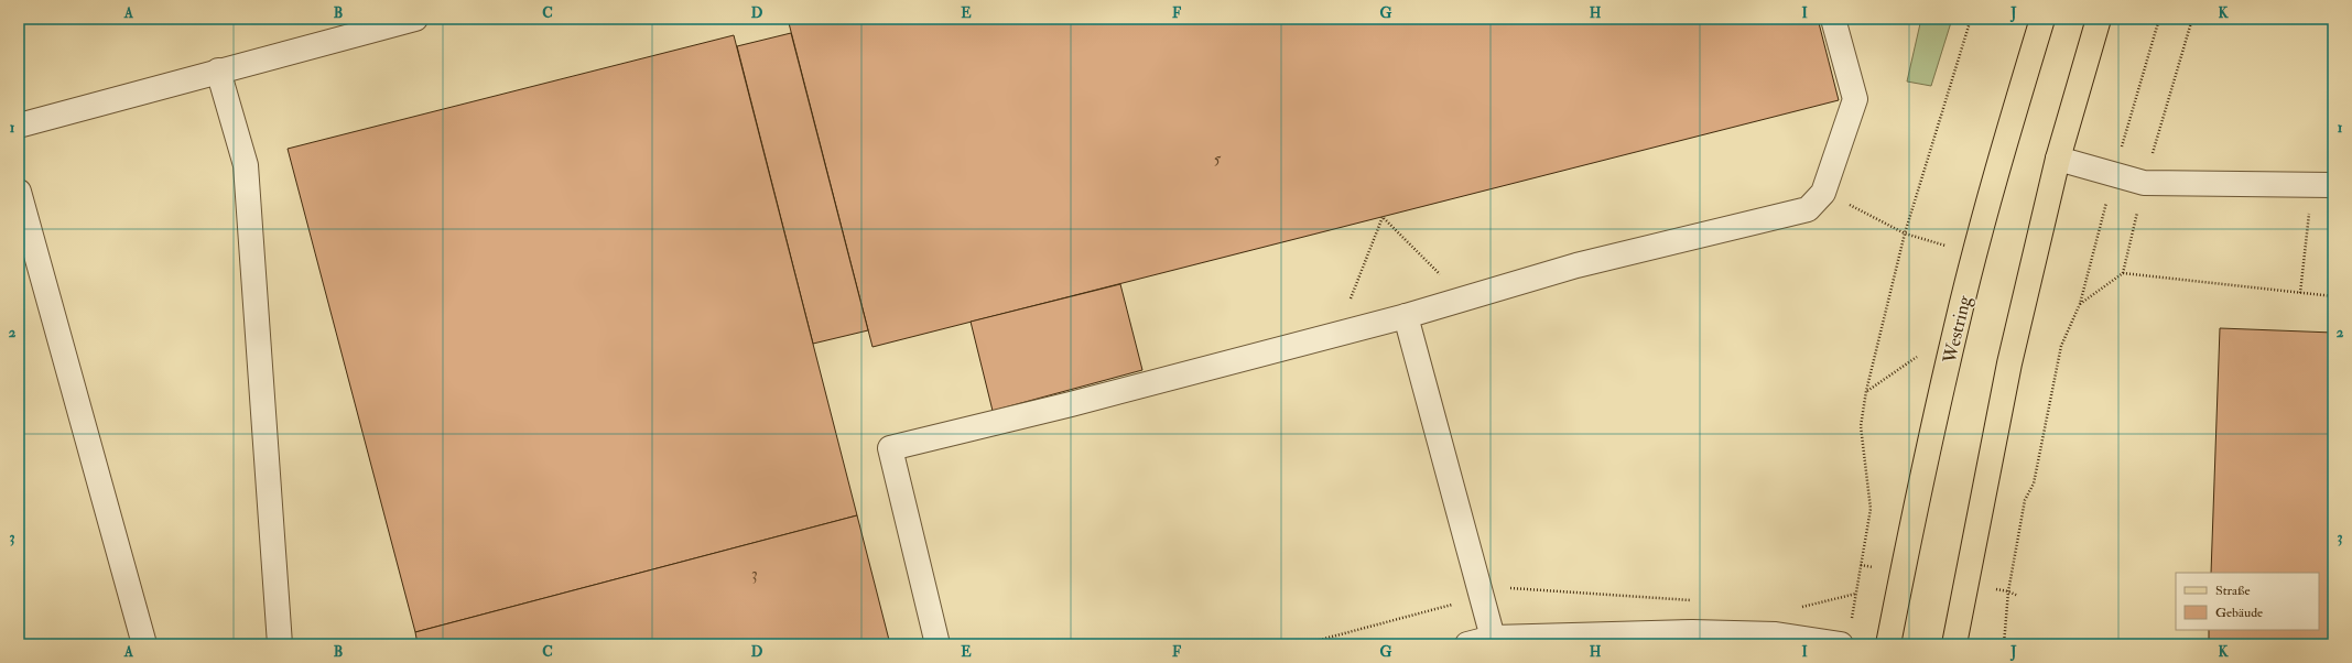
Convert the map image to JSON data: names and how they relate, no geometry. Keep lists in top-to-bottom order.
{
  "streets": {
    "main road": ["Westring"]
  },
  "house_numbers": ["5", "3"],
  "legend": ["Straße", "Gebäude"],
  "grid": {
    "columns": [
      "A",
      "B",
      "C",
      "D",
      "E",
      "F",
      "G",
      "H",
      "I",
      "J",
      "K"
    ],
    "rows": ["1", "2", "3"]
  }
}
